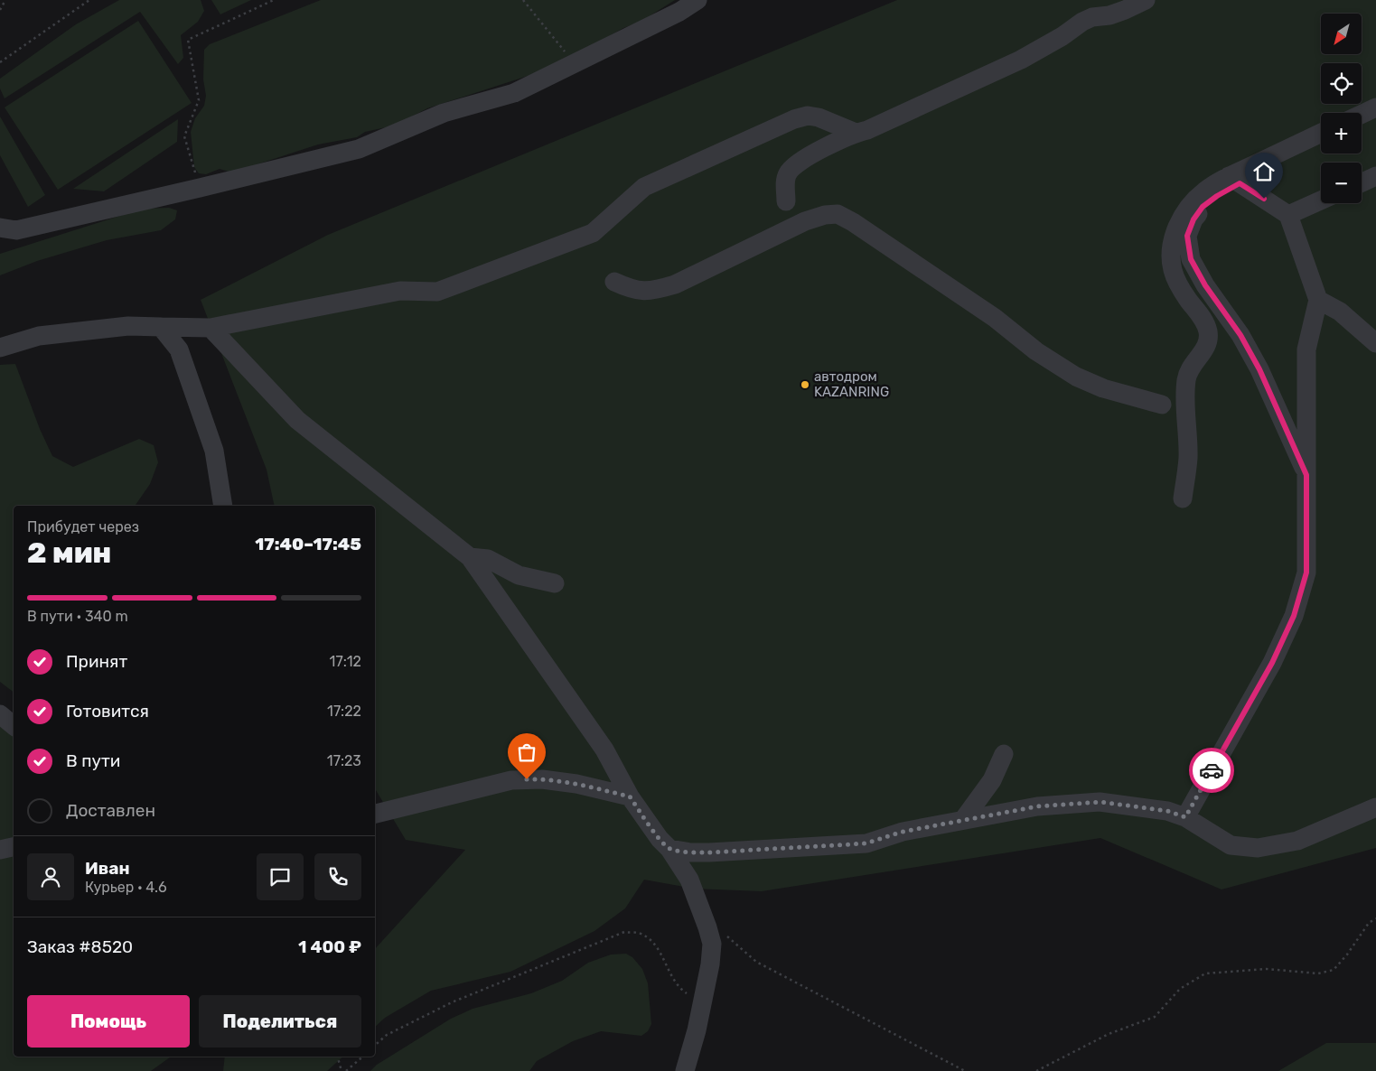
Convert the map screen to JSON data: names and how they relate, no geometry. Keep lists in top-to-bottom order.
{
  "places": ["автодром KAZANRING"],
  "north": "bottom left",
  "page": {
    "map_buttons": ["+", "−"],
    "heading": ["2 мин", "Прибудет через", "17:40–17:45"],
    "panel": [
      "Иван",
      "Курьер · 4.6",
      "Заказ #8520",
      "1 400 ₽"
    ],
    "bar": "В пути · 340 m",
    "list": [
      ["Принят", "17:12"],
      ["Готовится", "17:22"],
      ["В пути", "17:23"],
      "Доставлен"
    ],
    "buttons": ["Помощь", "Поделиться"]
  }
}
